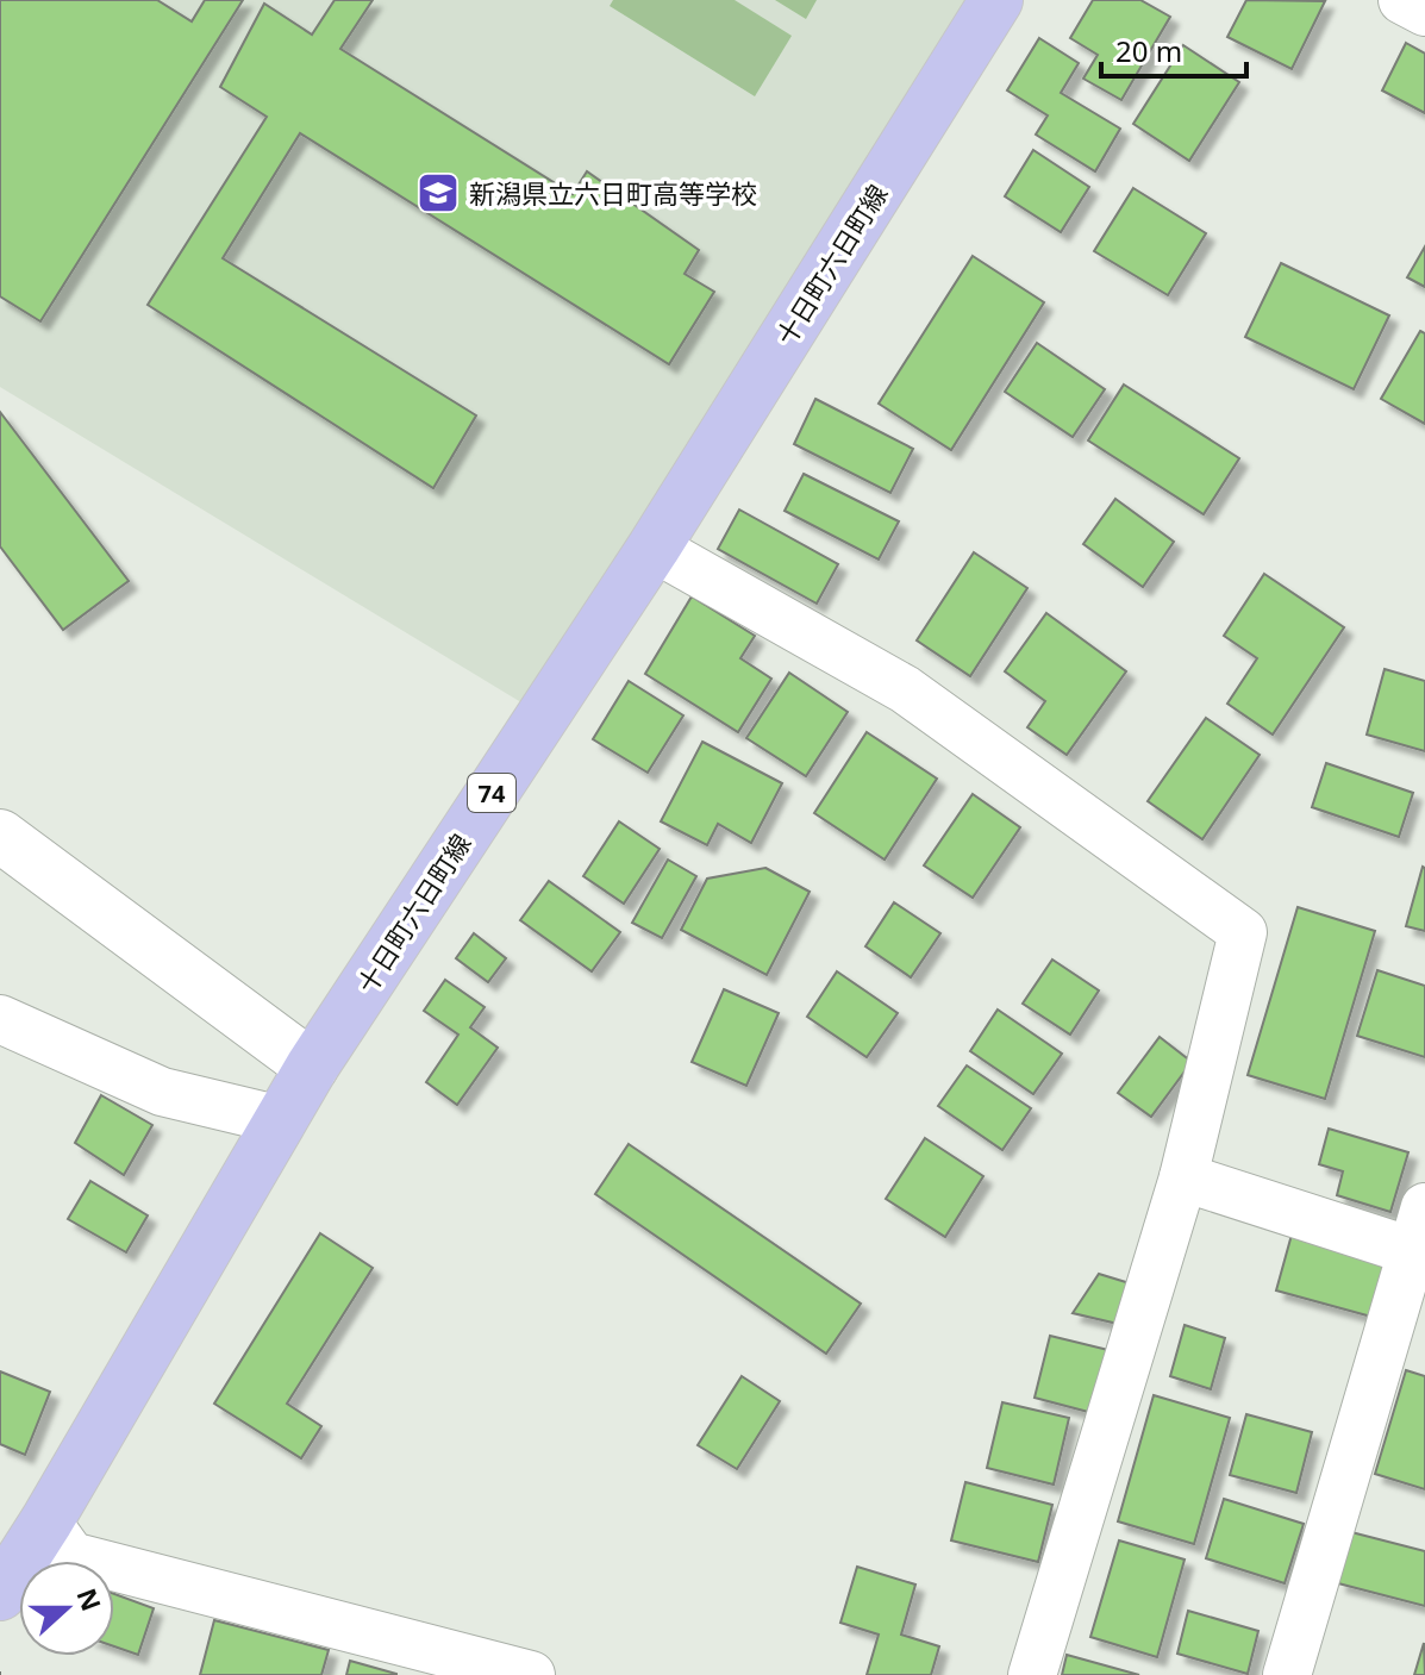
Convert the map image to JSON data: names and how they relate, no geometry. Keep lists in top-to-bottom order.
{
  "streets": {
    "main road": ["十日町六日町線", "74"]
  },
  "places": {
    "school or university": ["新潟県立六日町高等学校"]
  },
  "scale_bar": "20 m",
  "north": "right"
}
